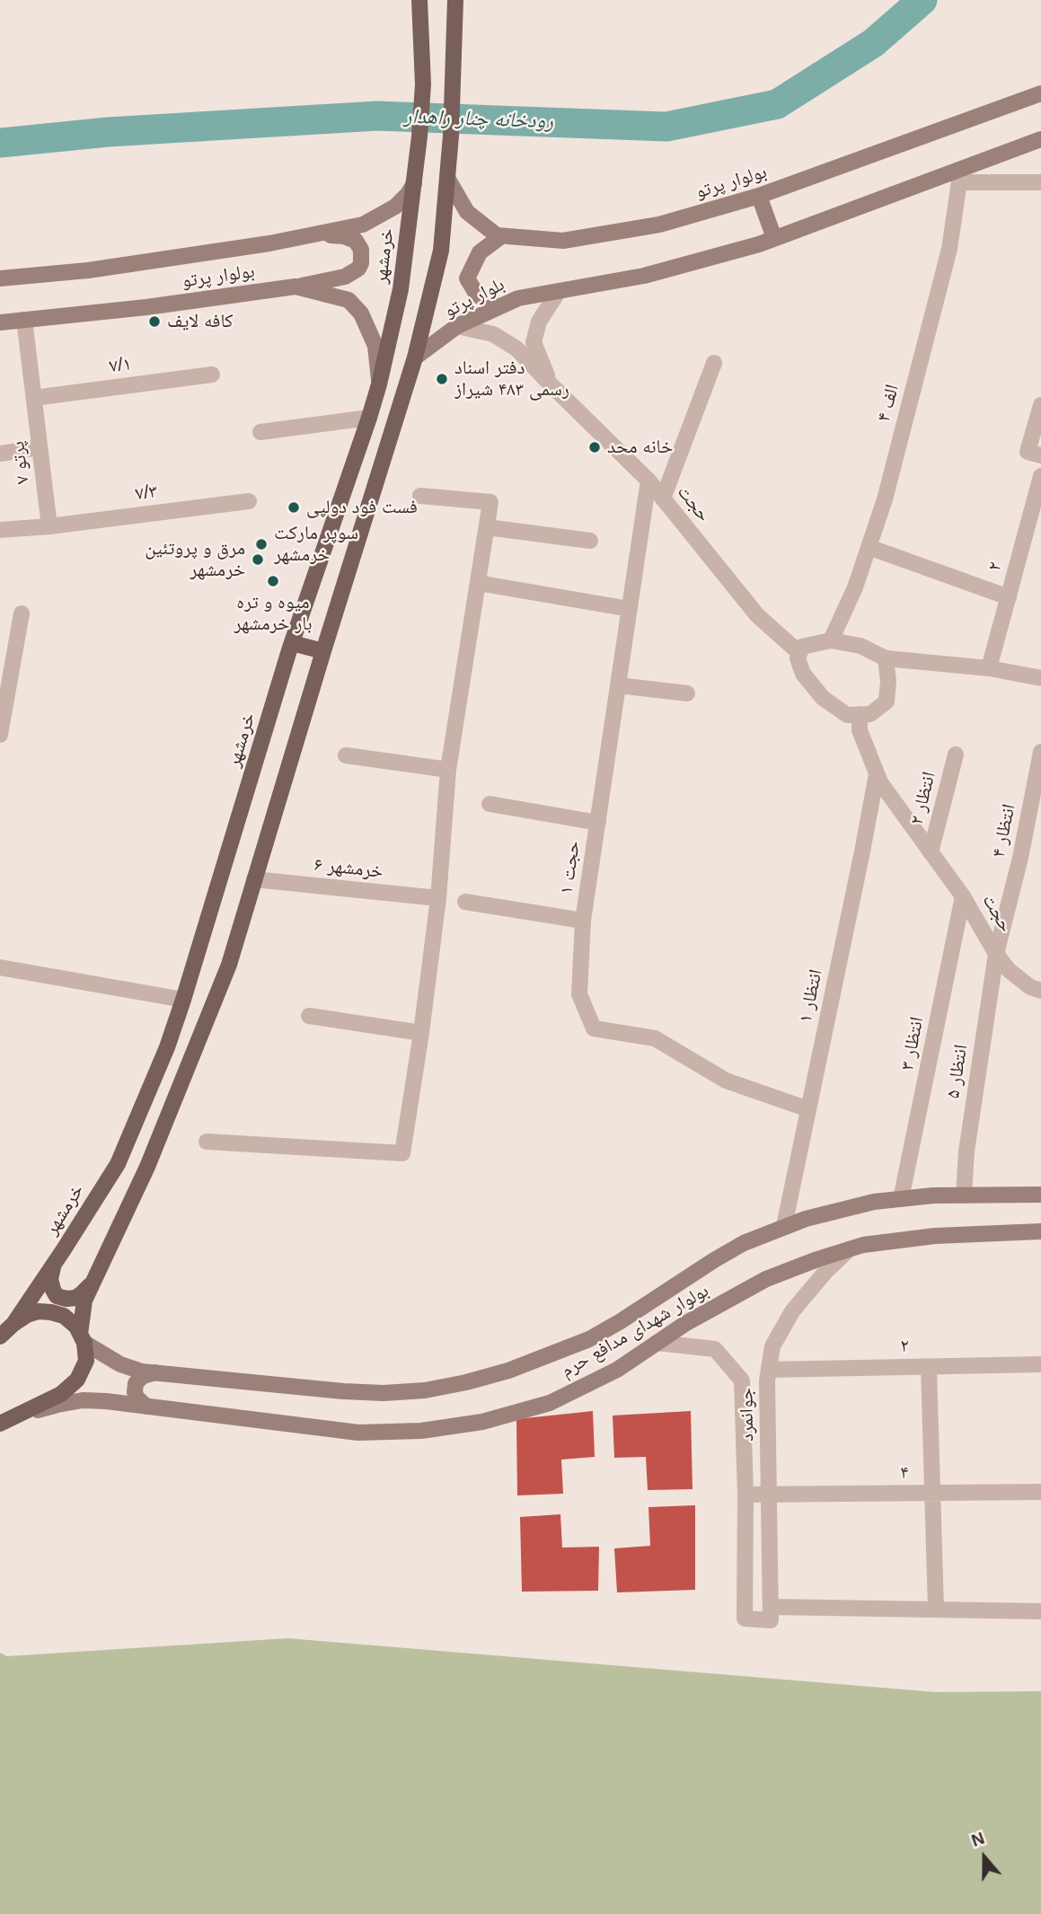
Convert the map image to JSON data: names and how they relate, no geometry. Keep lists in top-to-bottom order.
{
  "streets": {
    "main road": [
      "بولوار پرتو",
      "خرمشهر",
      "بلوار پرتو",
      "بولوار شهدای مدافع حرم"
    ],
    "street": [
      "۷/۱",
      "۴ الف",
      "پرتو ۷",
      "۷/۳",
      "حجت",
      "۲",
      "انتظار ۲",
      "انتظار ۴",
      "حجت ۱",
      "خرمشهر ۶",
      "انتظار ۱",
      "انتظار ۳",
      "انتظار ۵",
      "جوانمرد",
      "۴"
    ]
  },
  "crossings": [
    ["بولوار پرتو", "خرمشهر"],
    ["بولوار پرتو", "پرتو ۷"],
    ["بلوار پرتو", "حجت"],
    ["۷/۱", "پرتو ۷"],
    ["۴ الف", "حجت"],
    ["پرتو ۷", "۷/۳"],
    ["حجت", "انتظار ۲"],
    ["حجت", "انتظار ۴"],
    ["حجت", "حجت ۱"],
    ["حجت", "انتظار ۱"],
    ["حجت", "انتظار ۳"],
    ["حجت", "انتظار ۵"],
    ["۲", "جوانمرد"],
    ["انتظار ۴", "انتظار ۵"],
    ["حجت ۱", "انتظار ۱"],
    ["انتظار ۱", "بولوار شهدای مدافع حرم"],
    ["انتظار ۳", "بولوار شهدای مدافع حرم"],
    ["انتظار ۵", "بولوار شهدای مدافع حرم"],
    ["بولوار شهدای مدافع حرم", "جوانمرد"],
    ["جوانمرد", "۴"]
  ],
  "water": ["رودخانه چنار راهدار"],
  "places": [
    "کافه لایف",
    "دفتر اسناد رسمی ۴۸۳ شیراز",
    "خانه محد",
    "فست فود دولپی",
    "سوپر مارکت خرمشهر",
    "مرق و پروتئین خرمشهر",
    "میوه و تره بار خرمشهر"
  ],
  "north": "top"
}
